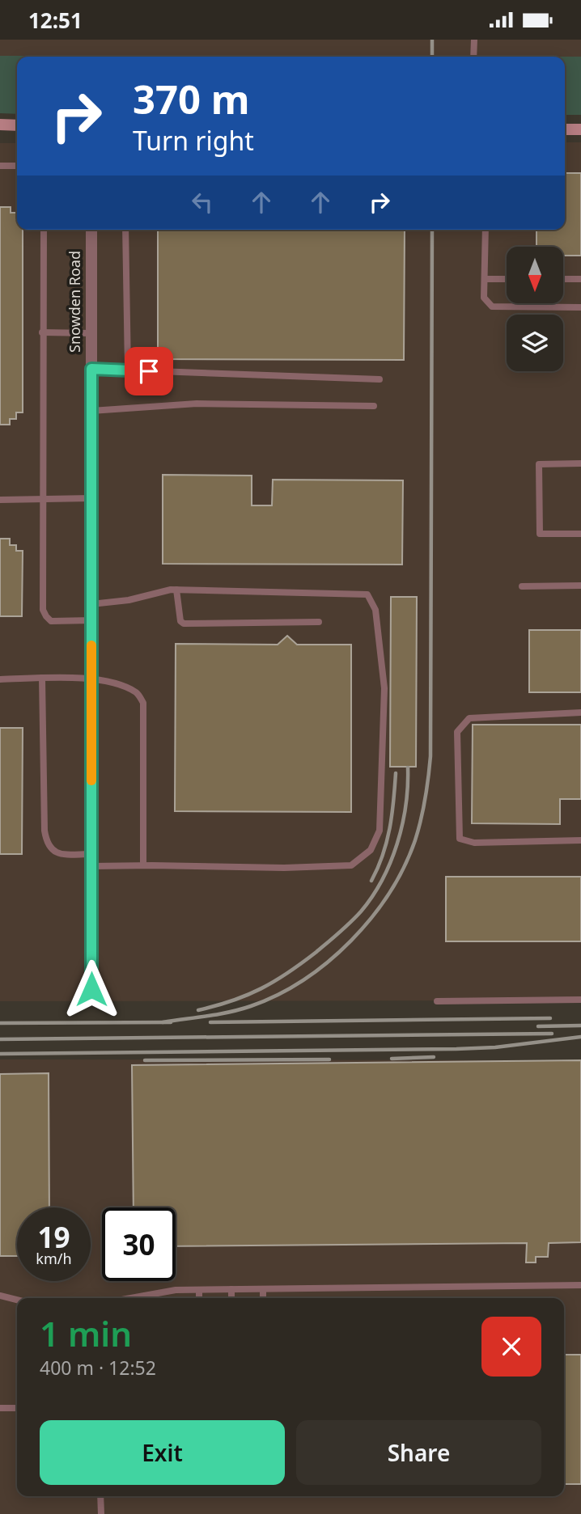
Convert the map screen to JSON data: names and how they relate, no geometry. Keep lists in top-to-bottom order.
{
  "streets": {
    "street": ["Snowden Road"]
  },
  "north": "bottom",
  "page": {
    "status": "12:51",
    "turn": ["370 m", "Turn right"],
    "speed": "19 km/h",
    "limit": "30",
    "heading": ["1 min", "400 m · 12:52"],
    "buttons": ["Exit", "Share"]
  }
}
